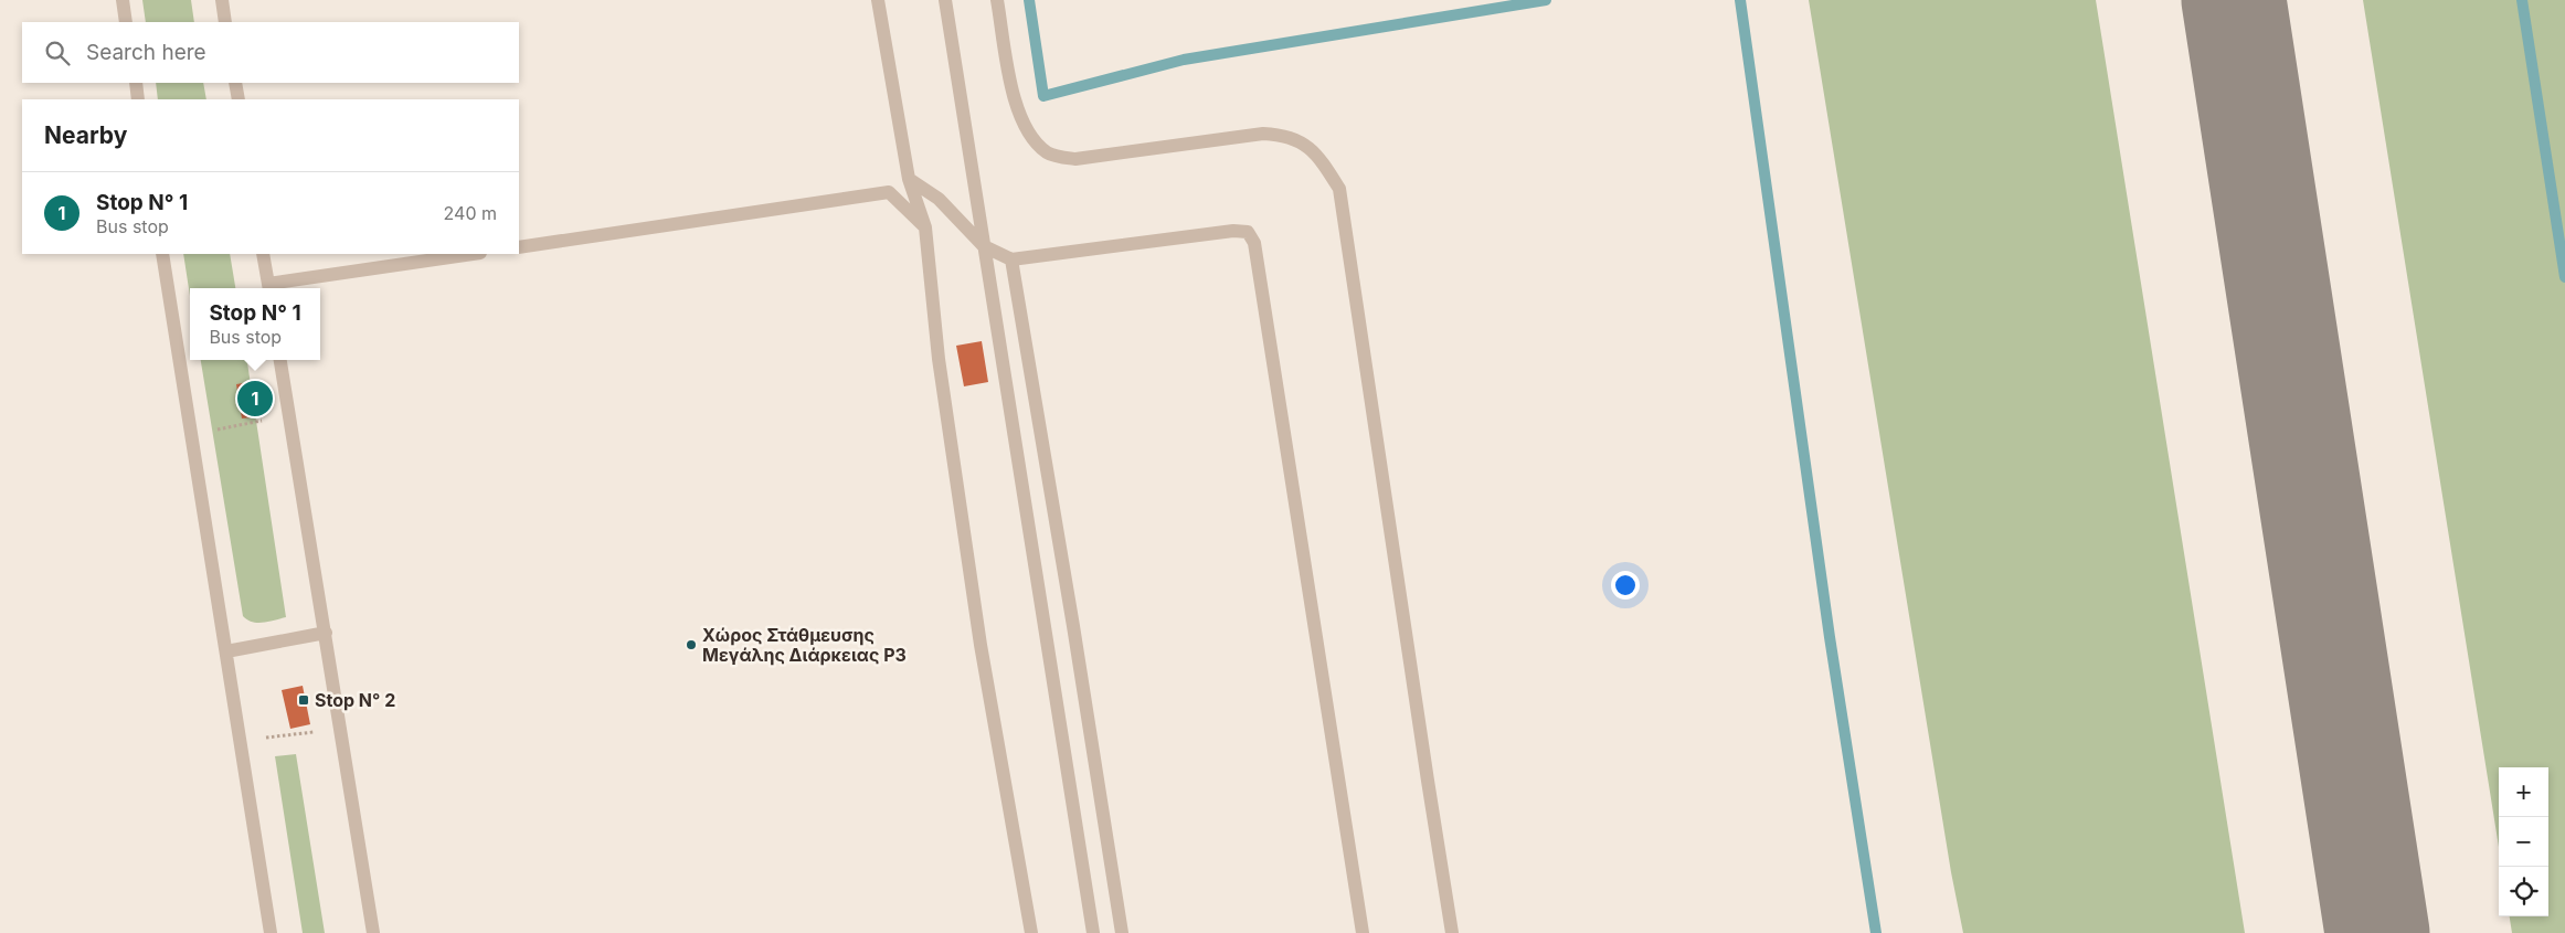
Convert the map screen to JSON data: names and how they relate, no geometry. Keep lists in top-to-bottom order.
{
  "places": {
    "other": ["Χώρος Στάθμευσης Μεγάλης Διάρκειας P3"],
    "transit": ["Stop N° 2"]
  },
  "page": {
    "search": "Search here",
    "heading": "Nearby",
    "list": [
      {
        "mark": "1",
        "name": "Stop N° 1",
        "note": "Bus stop",
        "value": "240 m"
      }
    ],
    "popup": ["Stop N° 1", "Bus stop"],
    "pins": "1",
    "map_buttons": ["+", "−"]
  }
}
